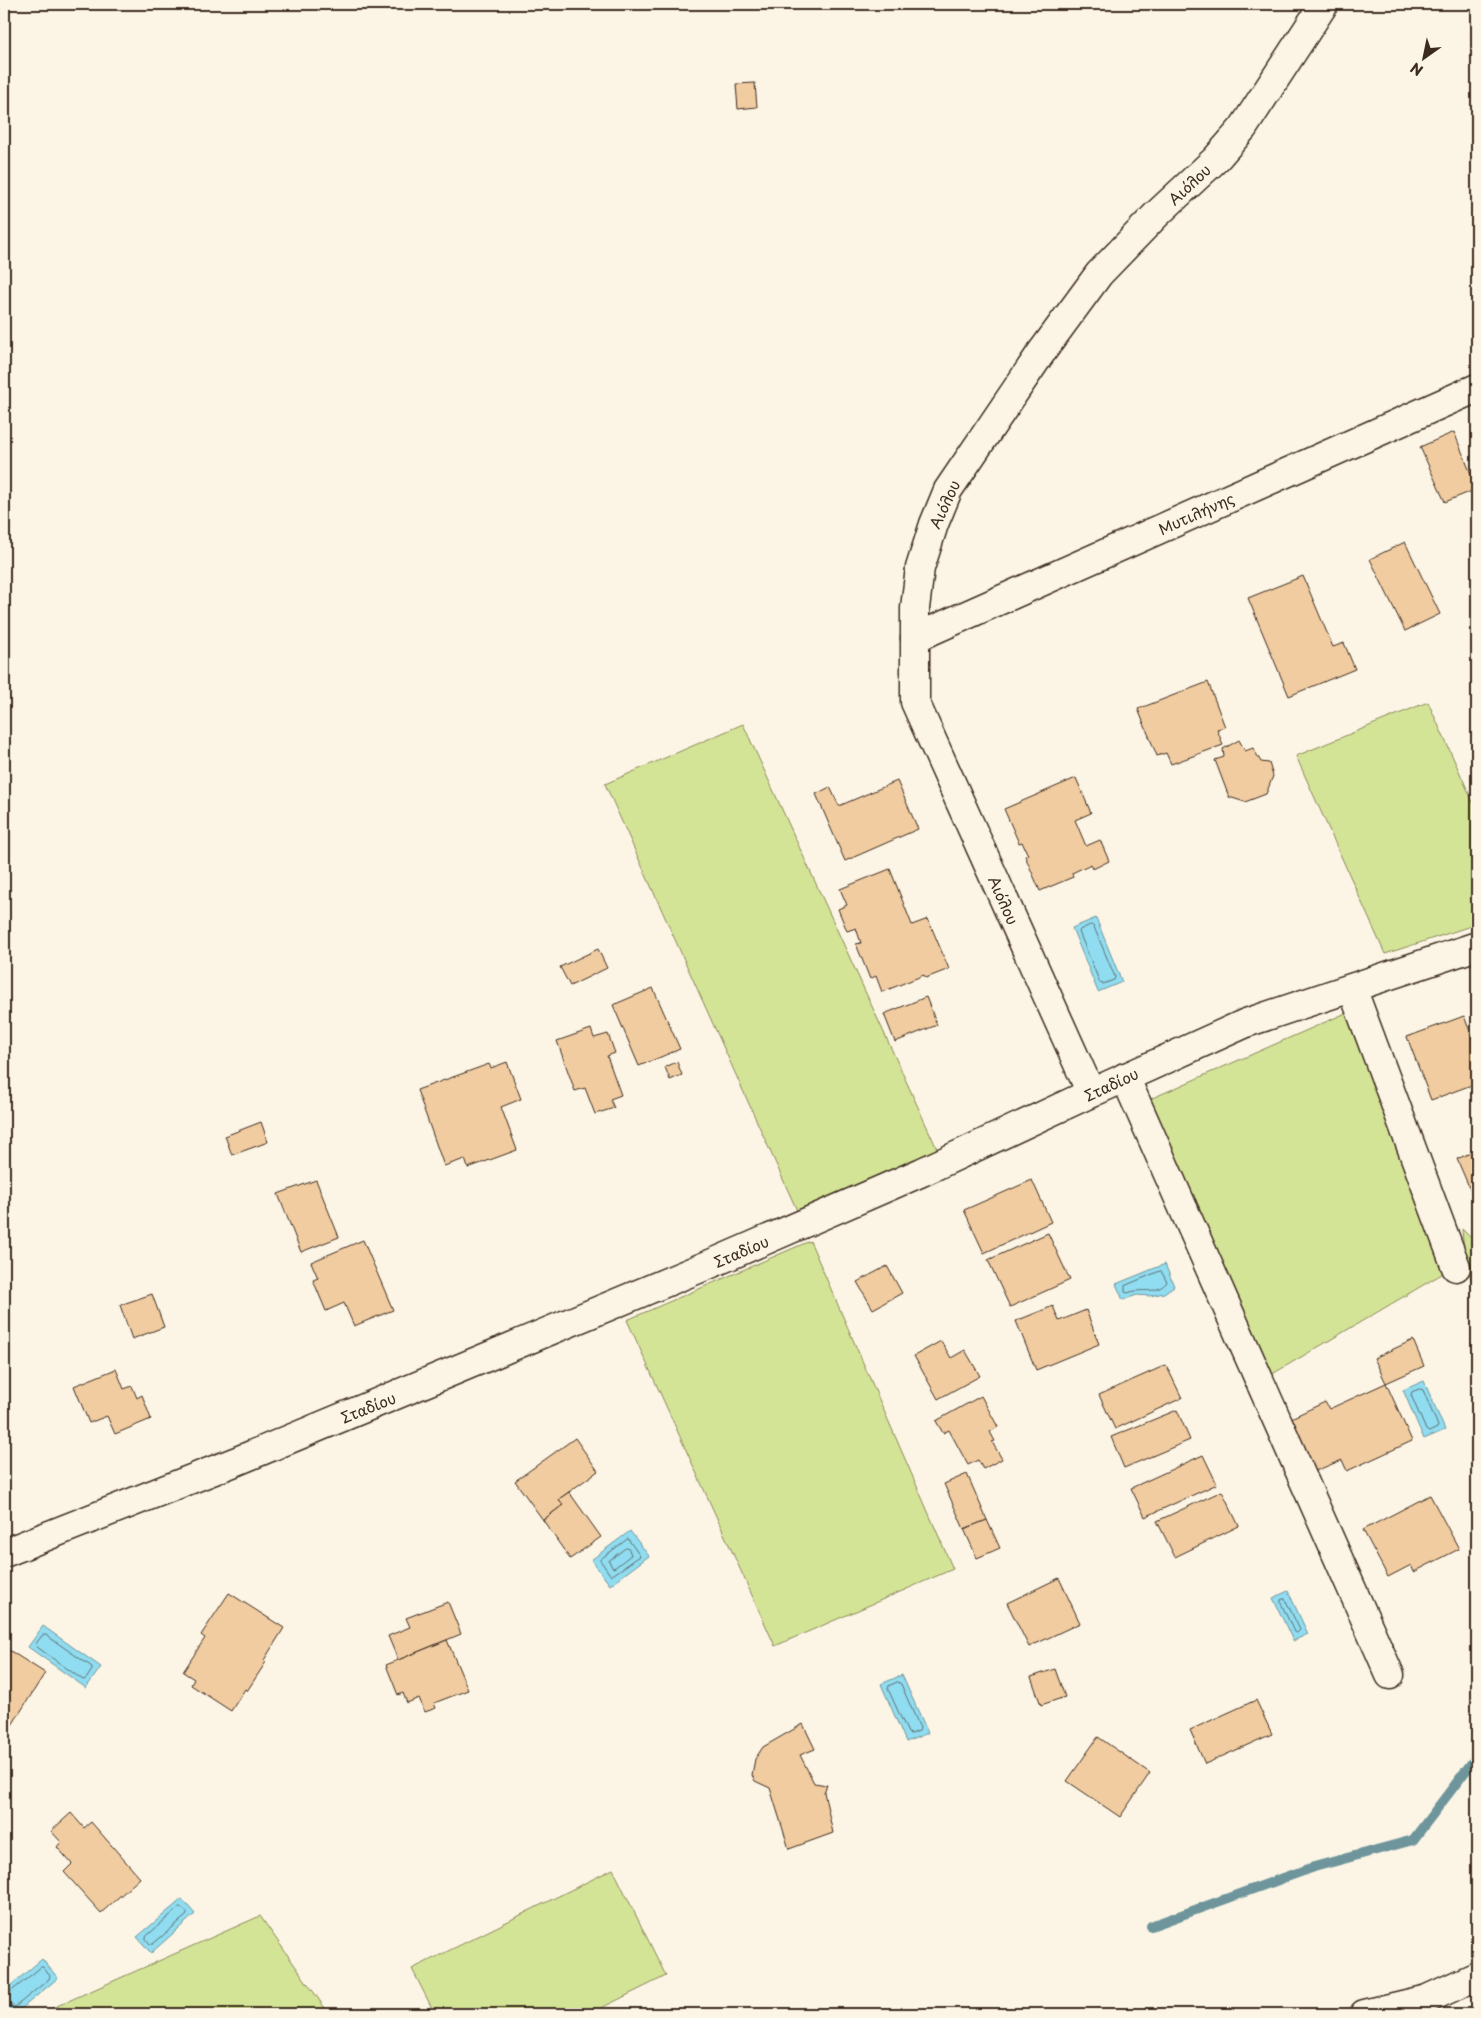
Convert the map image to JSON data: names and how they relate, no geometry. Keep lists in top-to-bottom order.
{
  "streets": {
    "street": ["Αιόλου", "Μυτιλήνης", "Σταδίου"]
  },
  "crossings": [
    ["Αιόλου", "Μυτιλήνης"],
    ["Αιόλου", "Σταδίου"]
  ],
  "north": "bottom left"
}
